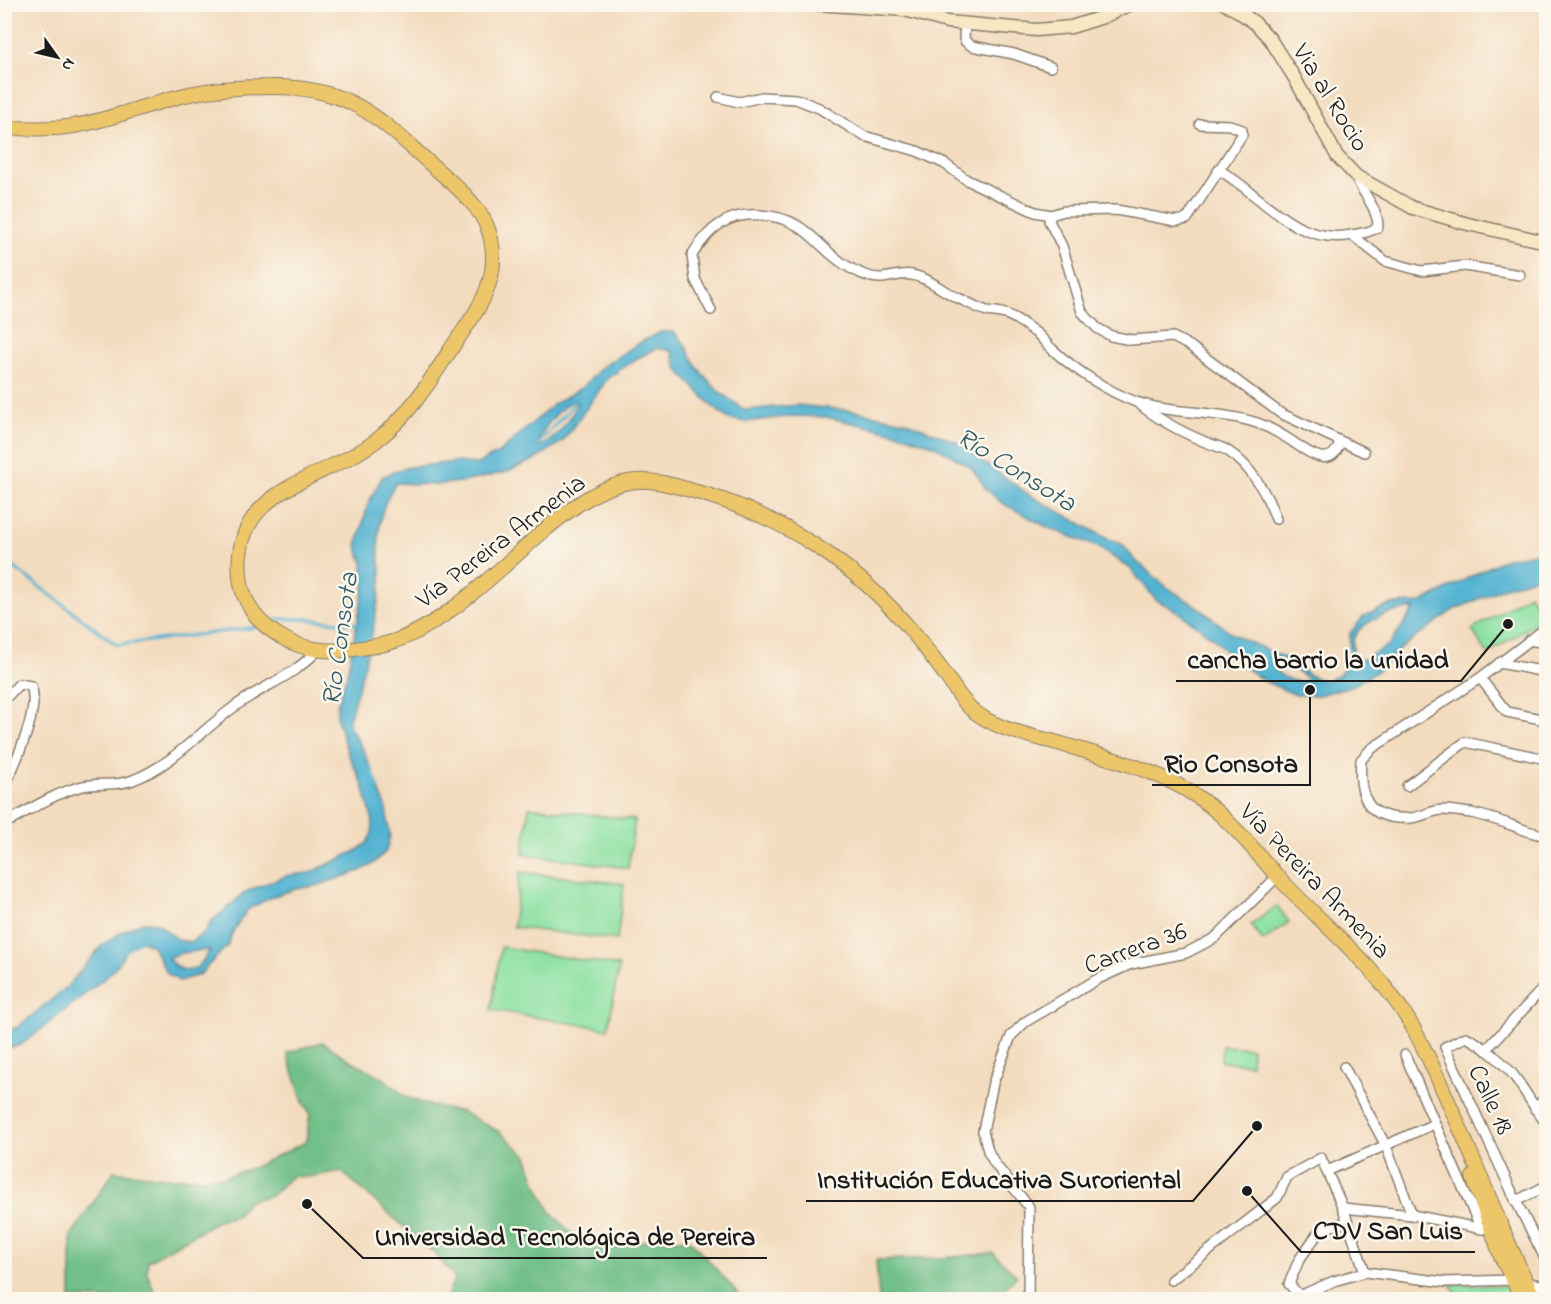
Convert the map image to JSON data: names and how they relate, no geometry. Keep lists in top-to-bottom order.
{
  "streets": {
    "main road": ["Via al Rocio", "Vía Pereira Armenia"],
    "street": ["Carrera 36", "Calle 18"]
  },
  "crossings": [
    ["Vía Pereira Armenia", "Carrera 36"]
  ],
  "water": ["Río Consota"],
  "places": [
    "cancha barrio la unidad",
    "Rio Consota",
    "Institución Educativa Suroriental",
    "CDV San Luis",
    "Universidad Tecnológica de Pereira"
  ],
  "north": "bottom right"
}
